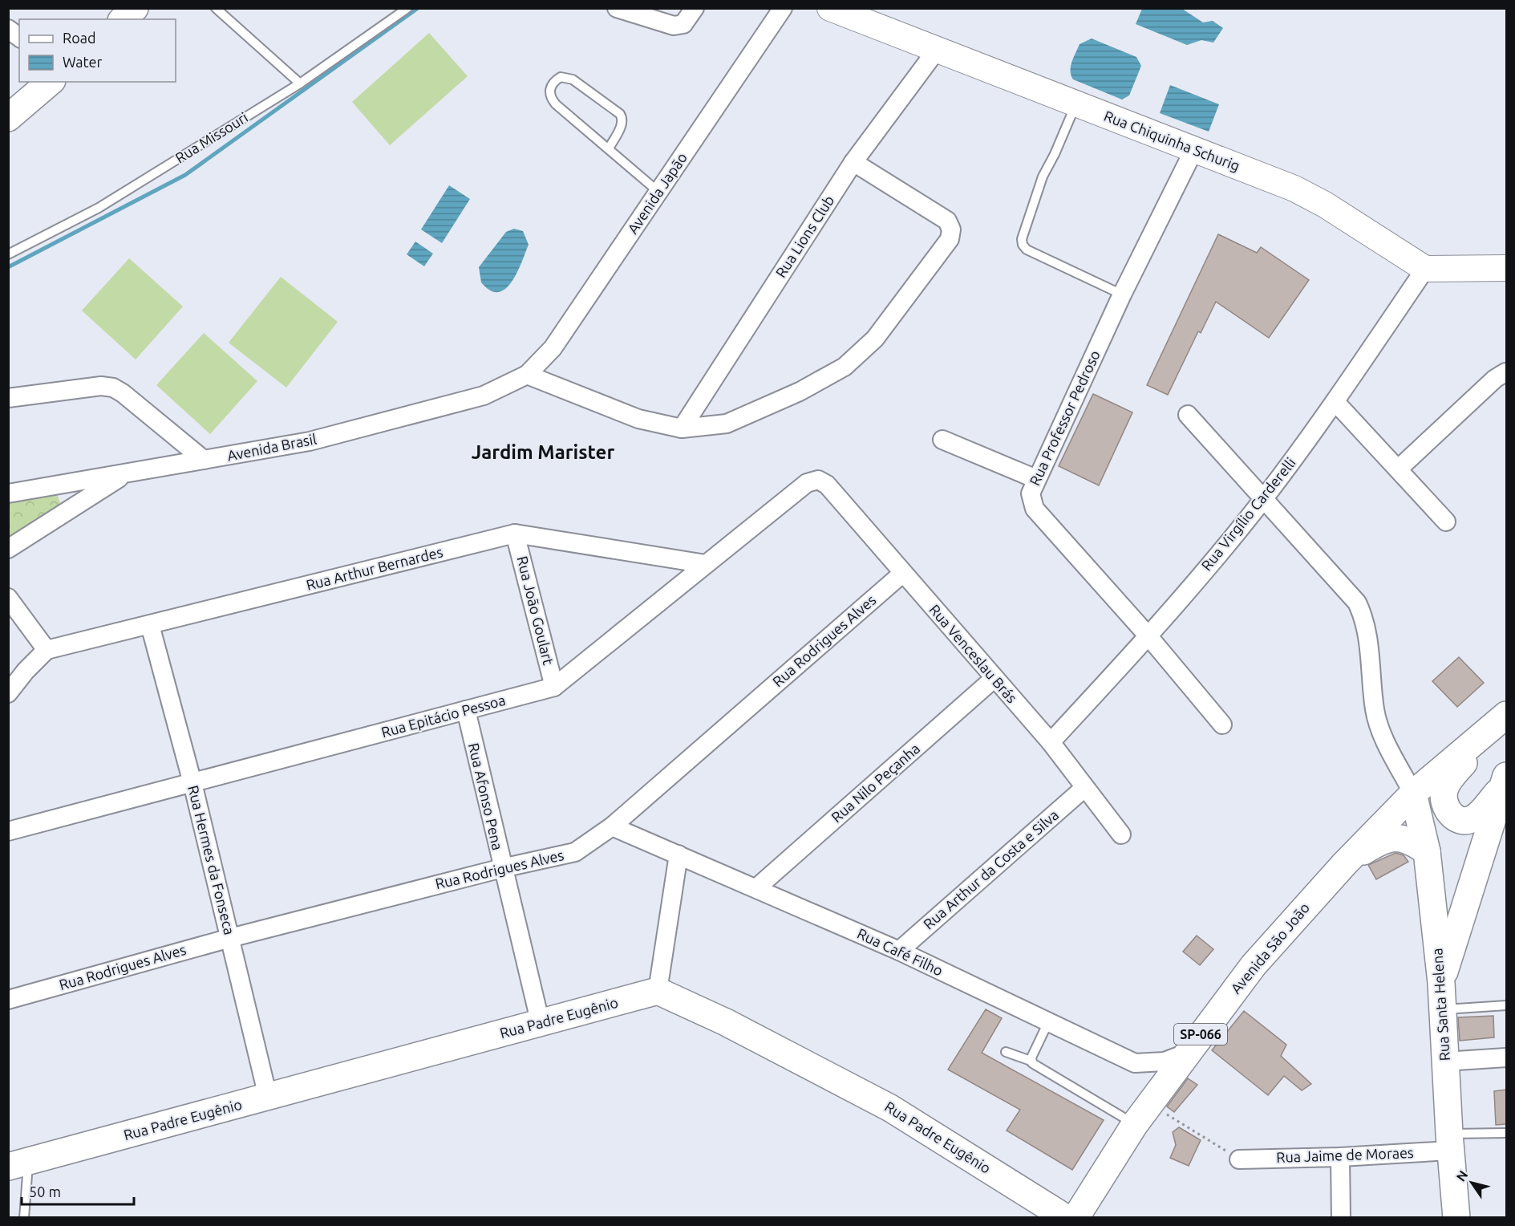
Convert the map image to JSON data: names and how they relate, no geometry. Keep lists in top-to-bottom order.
{
  "streets": {
    "main road": [
      "Avenida São João",
      "Rua Santa Helena",
      "Rua Padre Eugênio",
      "SP-066"
    ],
    "street": [
      "Rua Chiquinha Schurig",
      "Avenida Japão",
      "Rua Lions Club",
      "Rua Professor Pedroso",
      "Avenida Brasil",
      "Rua Virgílio Carderelli",
      "Rua Arthur Bernardes",
      "Rua João Goulart",
      "Rua Rodrigues Alves",
      "Rua Venceslau Brás",
      "Rua Epitácio Pessoa",
      "Rua Nilo Peçanha",
      "Rua Afonso Pena",
      "Rua Hermes da Fonseca",
      "Rua Arthur da Costa e Silva",
      "Rua Café Filho",
      "Rua Jaime de Moraes"
    ],
    "lane": ["Rua Missouri"]
  },
  "crossings": [
    ["Rua Chiquinha Schurig", "Rua Lions Club"],
    ["Rua Chiquinha Schurig", "Rua Professor Pedroso"],
    ["Rua Chiquinha Schurig", "Rua Virgílio Carderelli"],
    ["Avenida Japão", "Avenida Brasil"],
    ["Rua Professor Pedroso", "Rua Virgílio Carderelli"],
    ["Rua Virgílio Carderelli", "Rua Venceslau Brás"],
    ["Rua Arthur Bernardes", "Rua João Goulart"],
    ["Rua Arthur Bernardes", "Rua Epitácio Pessoa"],
    ["Rua Arthur Bernardes", "Rua Hermes da Fonseca"],
    ["Rua João Goulart", "Rua Epitácio Pessoa"],
    ["Rua Rodrigues Alves", "Rua Venceslau Brás"],
    ["Rua Rodrigues Alves", "Rua Afonso Pena"],
    ["Rua Rodrigues Alves", "Rua Hermes da Fonseca"],
    ["Rua Rodrigues Alves", "Rua Café Filho"],
    ["Rua Venceslau Brás", "Rua Epitácio Pessoa"],
    ["Rua Venceslau Brás", "Rua Nilo Peçanha"],
    ["Rua Venceslau Brás", "Rua Arthur da Costa e Silva"],
    ["Rua Epitácio Pessoa", "Rua Afonso Pena"],
    ["Rua Epitácio Pessoa", "Rua Hermes da Fonseca"],
    ["Rua Nilo Peçanha", "Rua Café Filho"],
    ["Rua Afonso Pena", "Rua Padre Eugênio"],
    ["Rua Hermes da Fonseca", "Rua Padre Eugênio"],
    ["Rua Arthur da Costa e Silva", "Rua Café Filho"],
    ["Avenida São João", "Rua Café Filho"],
    ["Avenida São João", "Rua Santa Helena"],
    ["Rua Santa Helena", "Rua Jaime de Moraes"]
  ],
  "districts": ["Jardim Marister"],
  "legend": ["Road", "Water"],
  "scale_bar": "50 m",
  "north": "top left"
}
